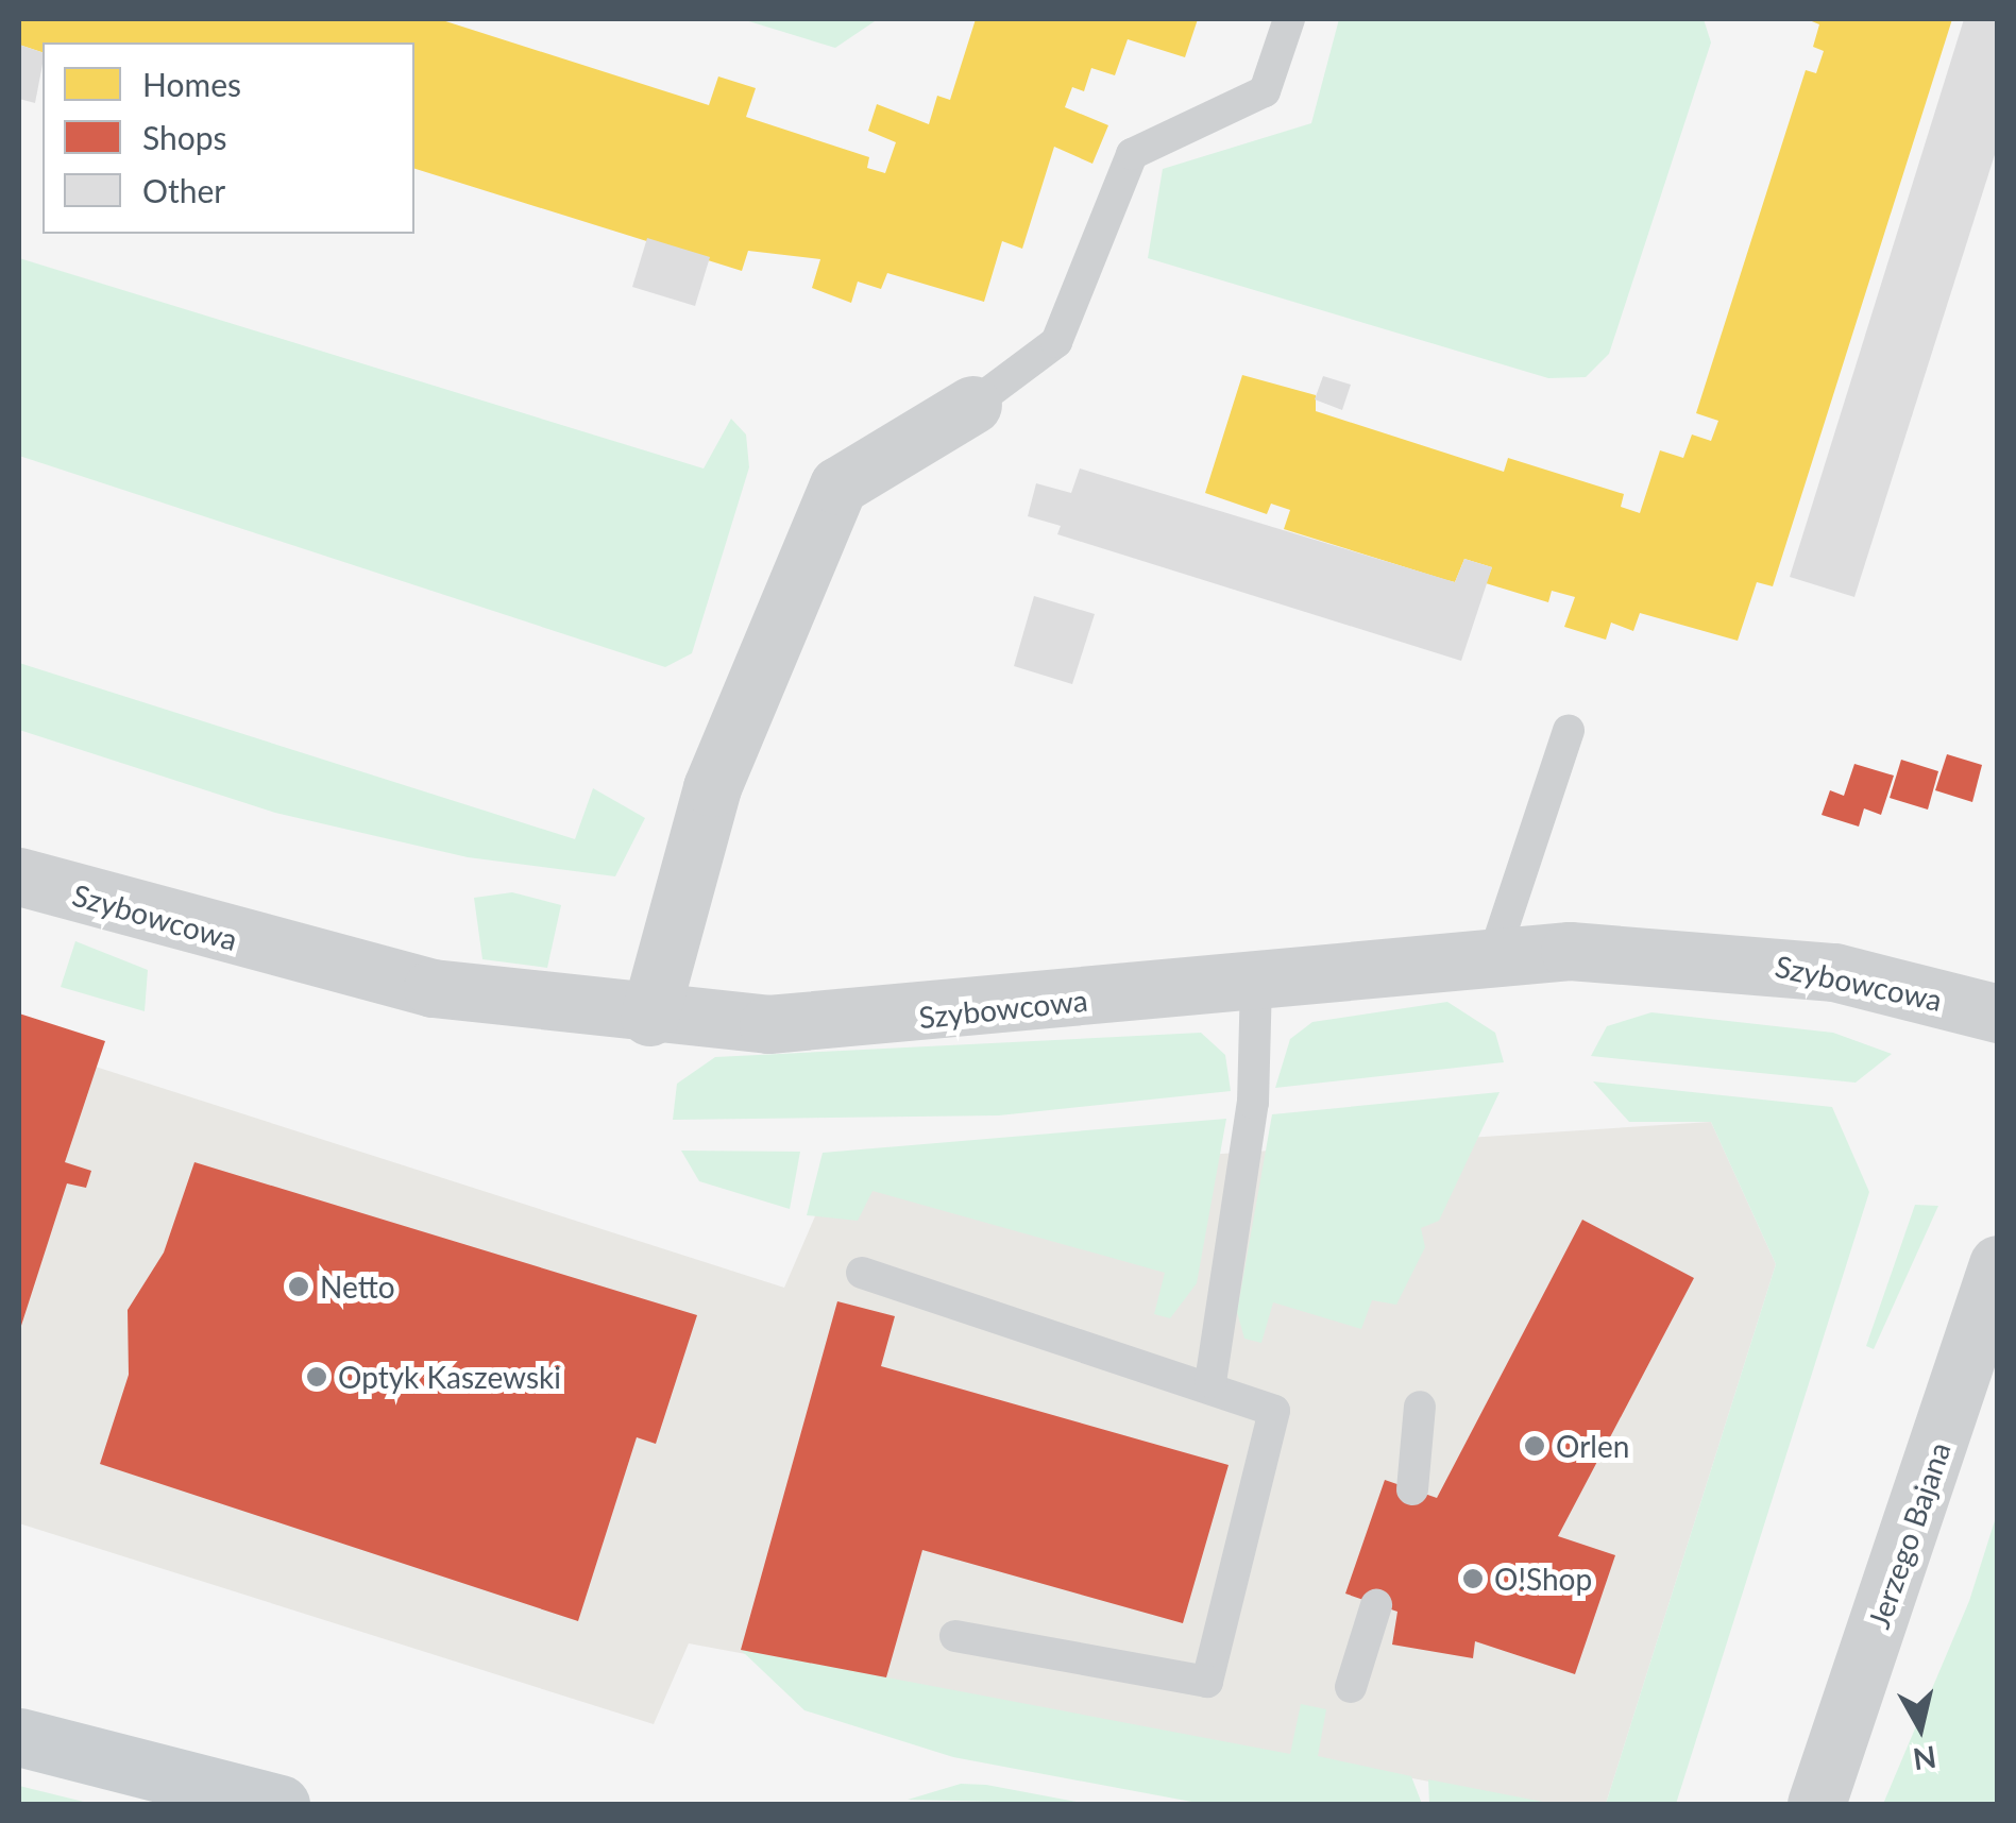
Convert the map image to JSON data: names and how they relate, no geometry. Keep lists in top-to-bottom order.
{
  "streets": {
    "street": ["Szybowcowa", "Jerzego Bajana"]
  },
  "places": [
    "Netto",
    "Optyk Kaszewski",
    "Orlen",
    "O!Shop"
  ],
  "legend": ["Homes", "Shops", "Other"],
  "north": "bottom"
}
